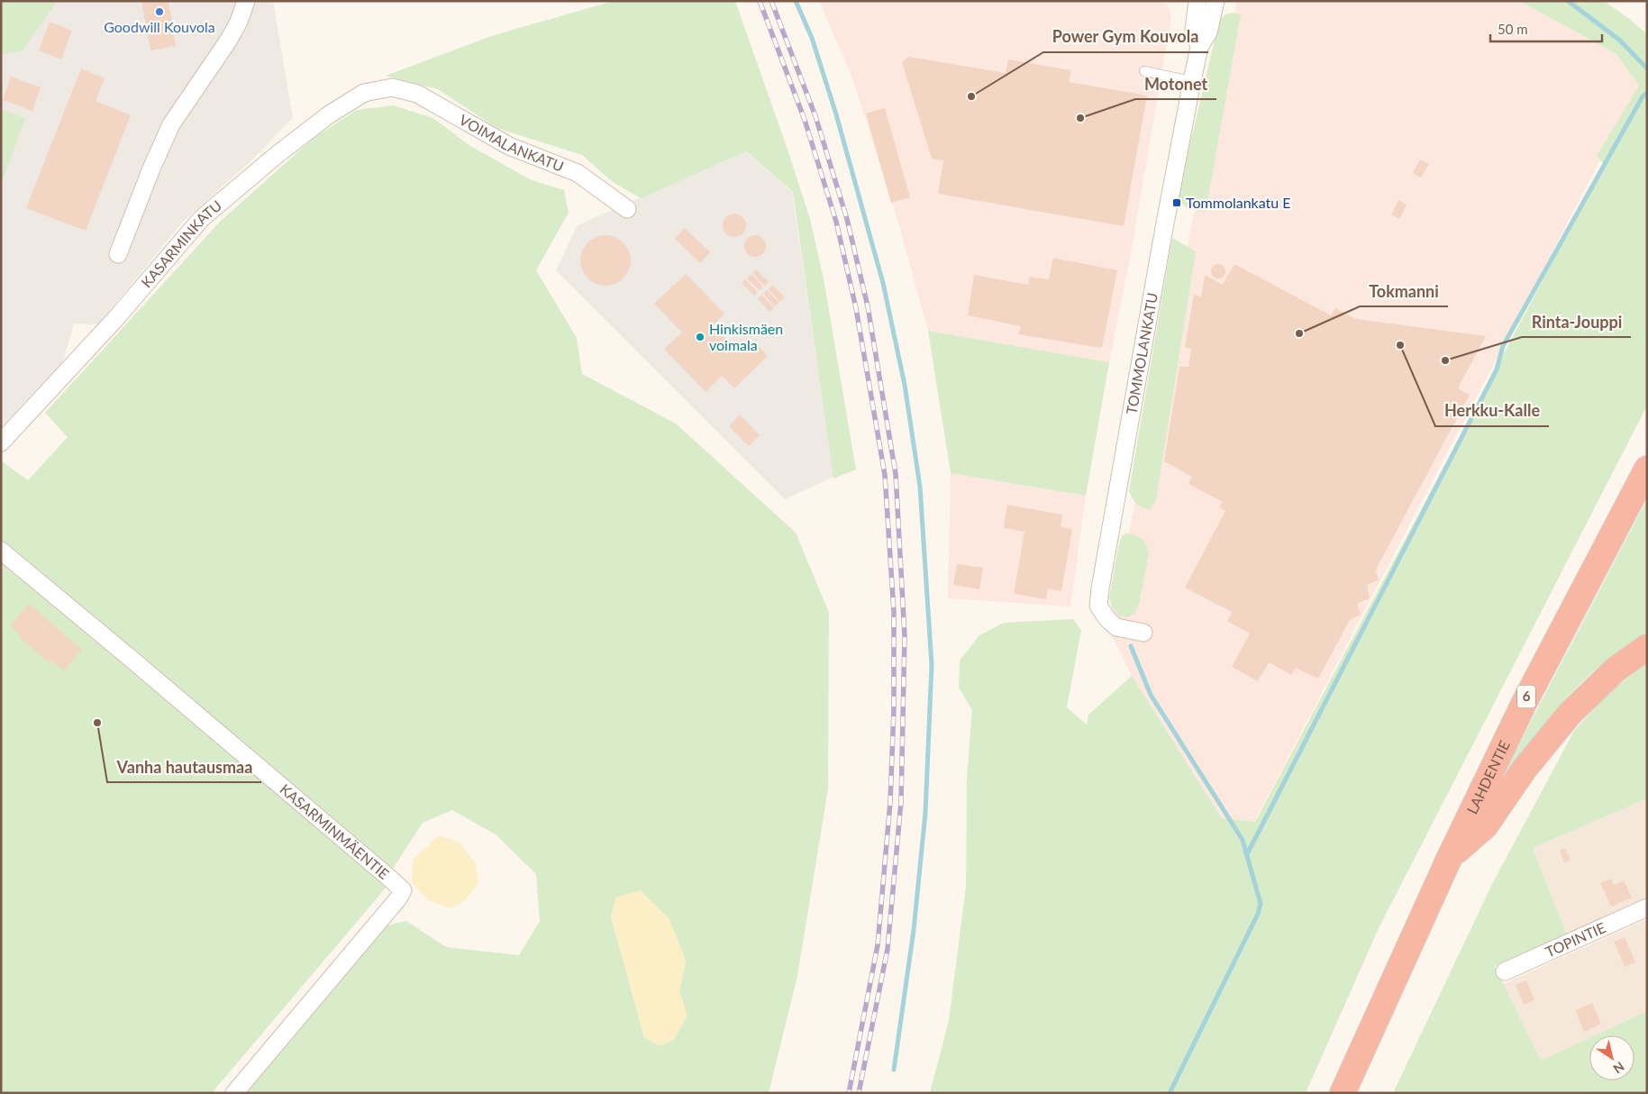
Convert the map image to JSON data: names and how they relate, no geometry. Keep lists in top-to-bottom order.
{
  "streets": {
    "highway": ["6", "LAHDENTIE"],
    "street": [
      "VOIMALANKATU",
      "KASARMINKATU",
      "TOMMOLANKATU",
      "KASARMINMÄENTIE",
      "TOPINTIE"
    ]
  },
  "crossings": [
    ["VOIMALANKATU", "KASARMINKATU"]
  ],
  "places": {
    "other": [
      "Goodwill Kouvola",
      "Power Gym Kouvola",
      "Motonet",
      "Tokmanni",
      "Hinkismäen voimala",
      "Herkku-Kalle",
      "Rinta-Jouppi",
      "Vanha hautausmaa"
    ],
    "transit": ["Tommolankatu E"]
  },
  "scale_bar": "50 m",
  "north": "bottom right"
}
